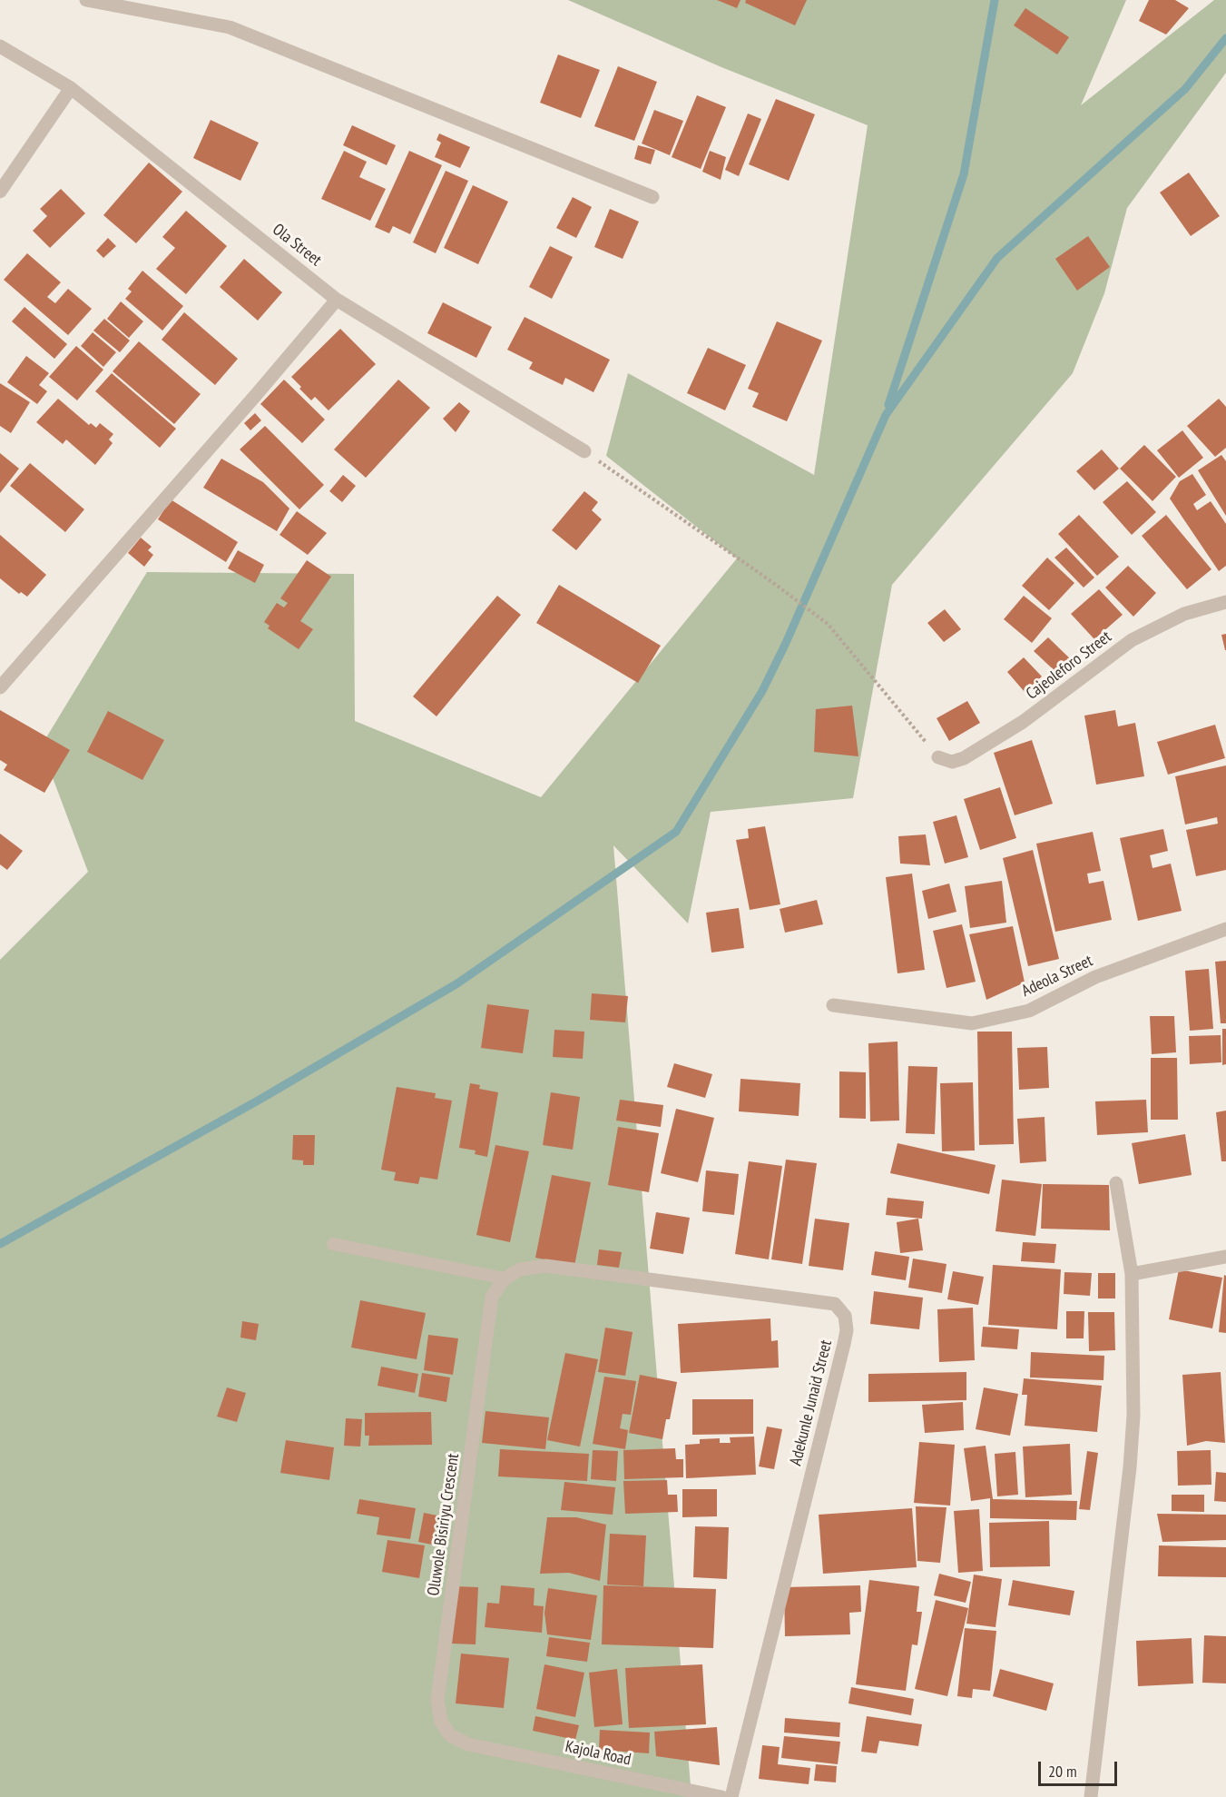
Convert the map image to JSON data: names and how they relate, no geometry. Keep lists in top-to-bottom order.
{
  "streets": {
    "street": [
      "Ola Street",
      "Cajeoleforo Street",
      "Adeola Street",
      "Adekunle Junaid Street",
      "Oluwole Bisiriyu Crescent",
      "Kajola Road"
    ]
  },
  "crossings": [
    ["Adekunle Junaid Street", "Oluwole Bisiriyu Crescent"],
    ["Oluwole Bisiriyu Crescent", "Kajola Road"]
  ],
  "scale_bar": "20 m"
}
